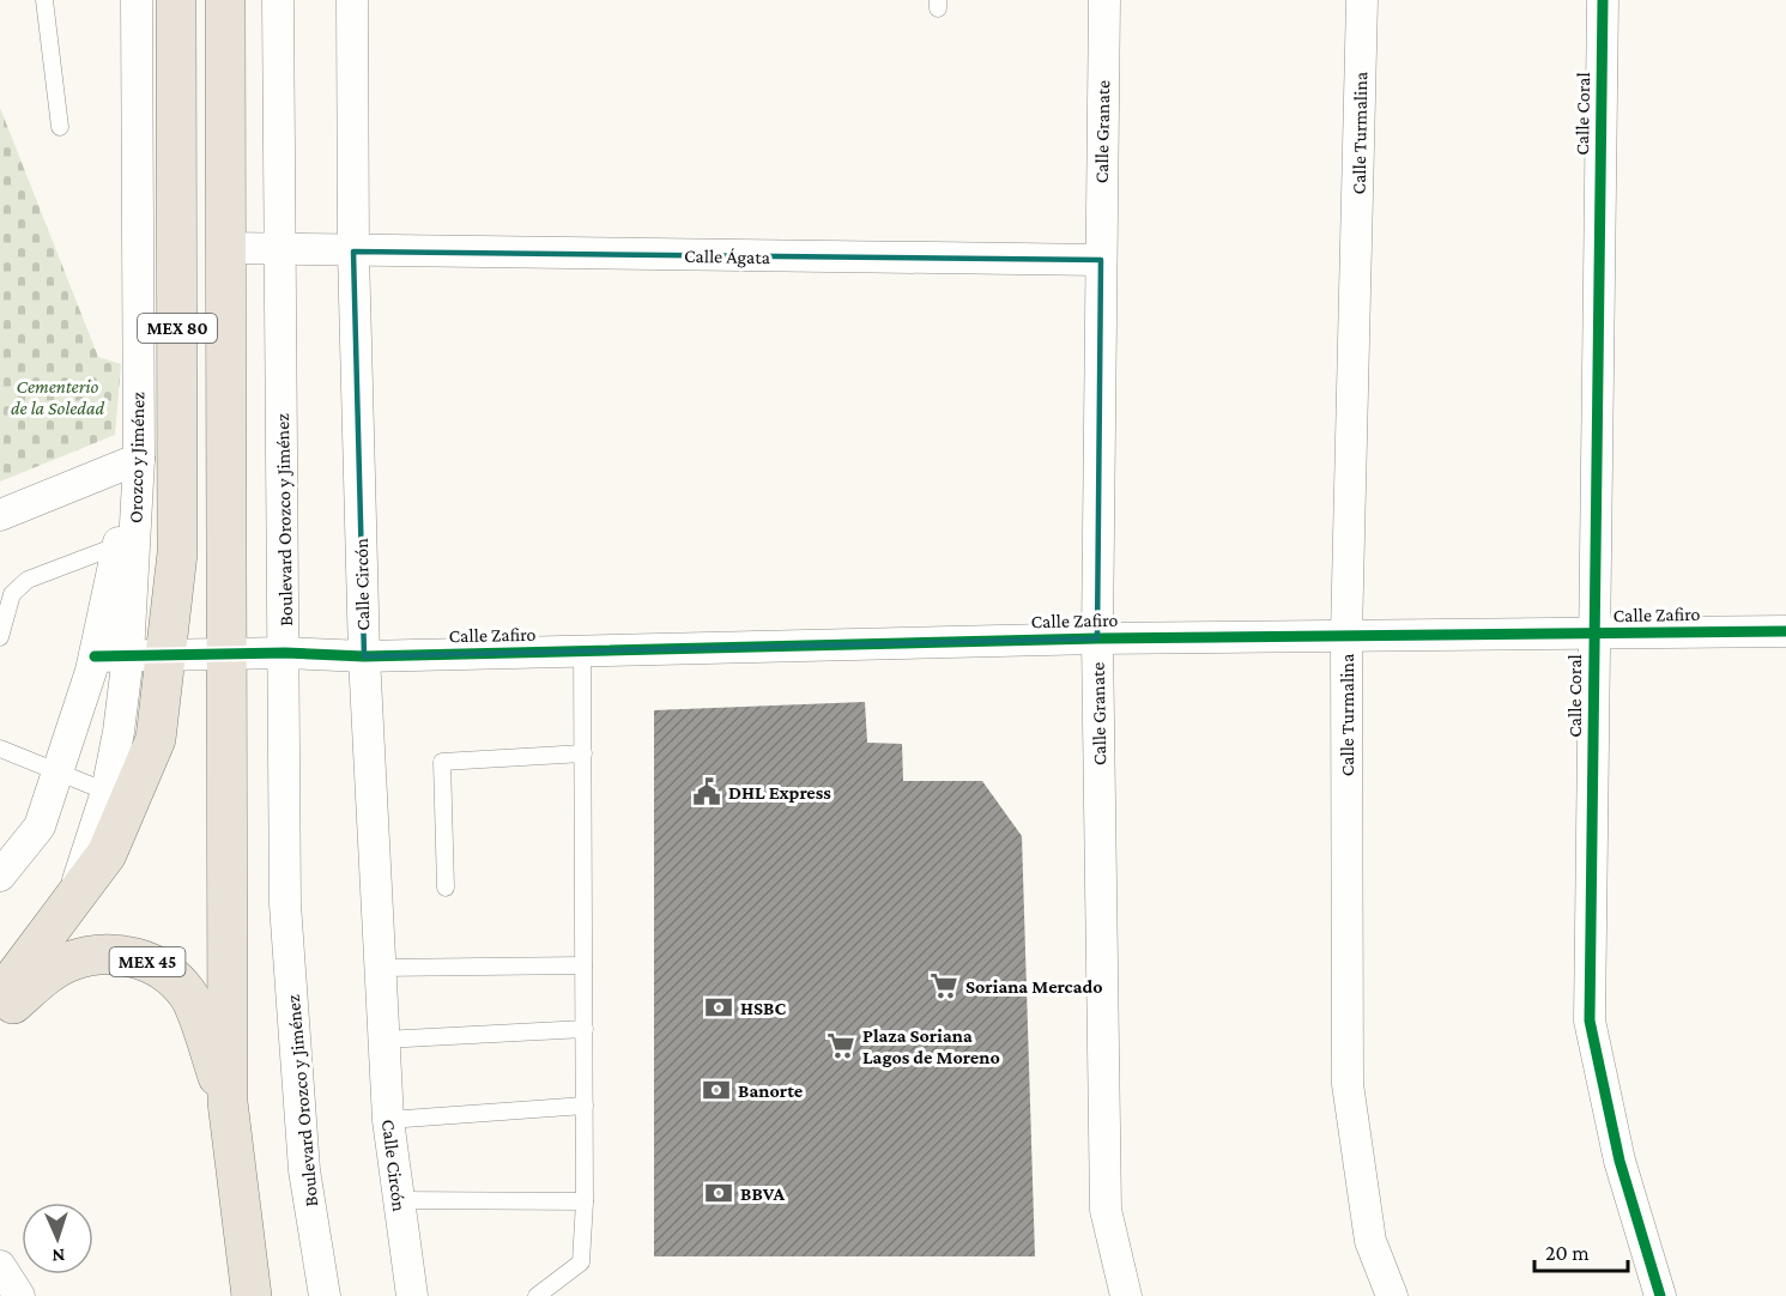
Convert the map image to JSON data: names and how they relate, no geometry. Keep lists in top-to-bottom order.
{
  "streets": {
    "highway": ["MEX 80", "Orozco y Jiménez", "MEX 45"],
    "street": [
      "Calle Coral",
      "Calle Granate",
      "Calle Turmalina",
      "Calle Ágata",
      "Boulevard Orozco y Jiménez",
      "Calle Circón",
      "Calle Zafiro"
    ]
  },
  "crossings": [
    ["Calle Coral", "Calle Zafiro"],
    ["Calle Granate", "Calle Ágata"],
    ["Calle Granate", "Calle Zafiro"],
    ["Calle Turmalina", "Calle Zafiro"],
    ["Calle Ágata", "MEX 80"],
    ["Calle Ágata", "Boulevard Orozco y Jiménez"],
    ["Calle Ágata", "Calle Circón"],
    ["MEX 80", "Orozco y Jiménez"],
    ["MEX 80", "Calle Zafiro"],
    ["MEX 80", "MEX 45"],
    ["Orozco y Jiménez", "Calle Zafiro"],
    ["Boulevard Orozco y Jiménez", "Calle Zafiro"],
    ["Calle Circón", "Calle Zafiro"]
  ],
  "parks": ["Cementerio de la Soledad"],
  "places": {
    "public building": ["DHL Express"],
    "supermarket": ["Soriana Mercado", "Plaza Soriana Lagos de Moreno"],
    "bank": ["HSBC", "Banorte", "BBVA"]
  },
  "scale_bar": "20 m",
  "north": "bottom"
}
